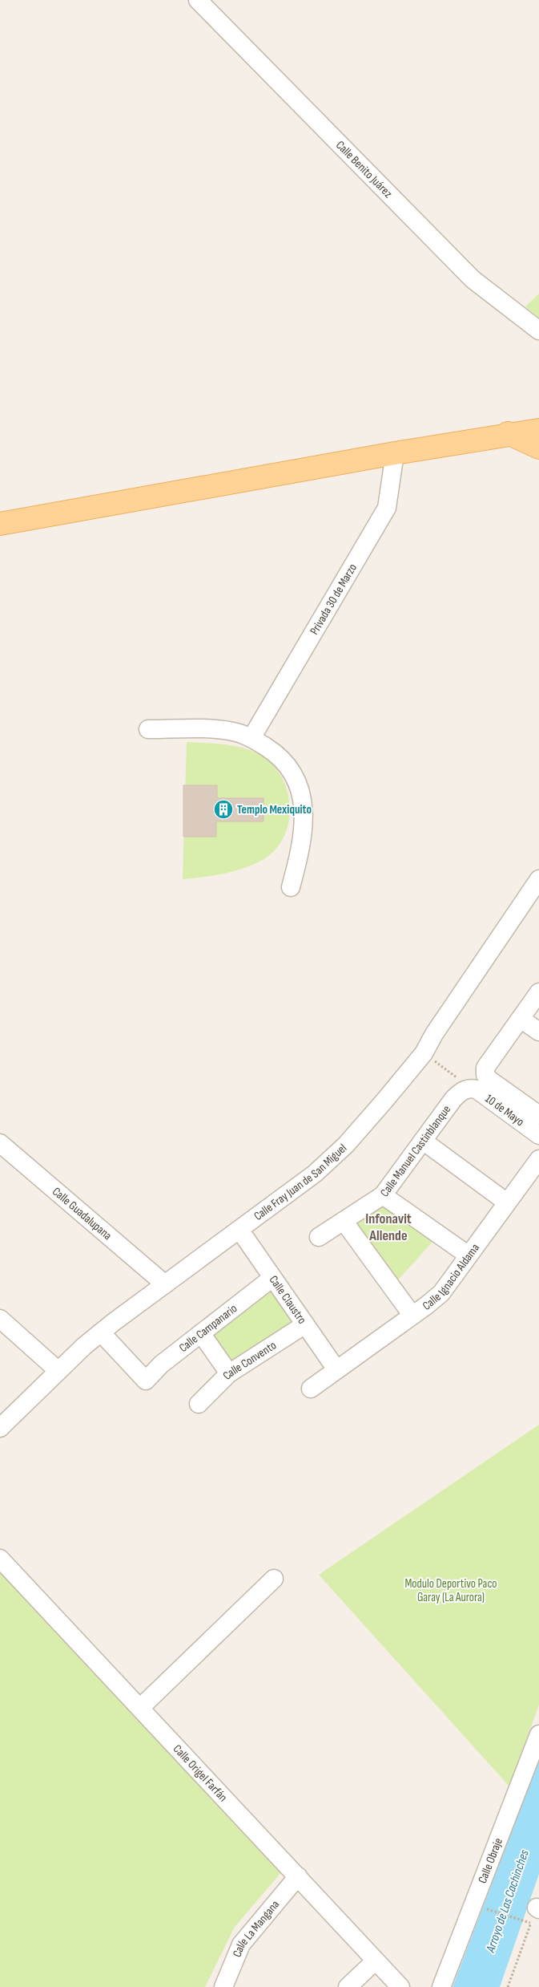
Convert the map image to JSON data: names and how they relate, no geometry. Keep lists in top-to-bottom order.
{
  "streets": {
    "street": [
      "Calle Benito Juárez",
      "Privada 30 de Marzo",
      "10 de Mayo",
      "Calle Manuel Castinblanque",
      "Calle Fray Juan de San Miguel",
      "Calle Guadalupana",
      "Calle Ignacio Aldama",
      "Calle Claustro",
      "Calle Campanario",
      "Calle Convento",
      "Calle Origel Farfán",
      "Calle Obraje",
      "Calle La Mangana"
    ]
  },
  "crossings": [
    ["10 de Mayo", "Calle Manuel Castinblanque"],
    ["Calle Fray Juan de San Miguel", "Calle Guadalupana"],
    ["Calle Fray Juan de San Miguel", "Calle Claustro"],
    ["Calle Fray Juan de San Miguel", "Calle Campanario"],
    ["Calle Ignacio Aldama", "Calle Claustro"],
    ["Calle Claustro", "Calle Campanario"],
    ["Calle Claustro", "Calle Convento"],
    ["Calle Origel Farfán", "Calle La Mangana"]
  ],
  "districts": ["Infonavit Allende"],
  "water": ["Arroyo de Las Cachinches"],
  "parks": ["Modulo Deportivo Paco Garay (La Aurora)"],
  "places": {
    "building": ["Templo Mexiquito"]
  }
}
